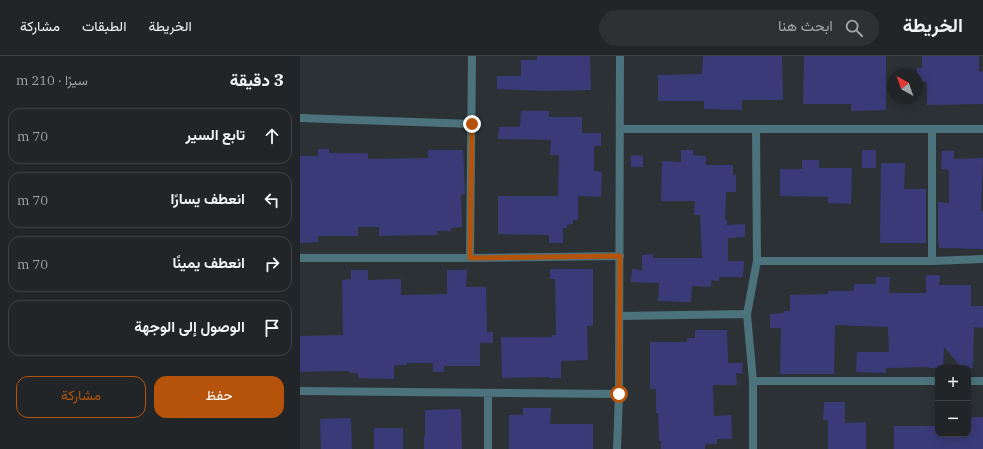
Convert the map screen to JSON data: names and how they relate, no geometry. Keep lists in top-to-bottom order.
{
  "north": "top left",
  "page": {
    "header": "الخريطة",
    "search": "ابحث هنا",
    "nav": ["الخريطة", "الطبقات", "مشاركة"],
    "heading": ["3 دقيقة", "سيرًا · 210 m"],
    "list": [
      ["تابع السير", "70 m"],
      ["انعطف يسارًا", "70 m"],
      ["انعطف يمينًا", "70 m"],
      "الوصول إلى الوجهة"
    ],
    "buttons": ["حفظ", "مشاركة"],
    "map_buttons": ["+", "−"]
  }
}
